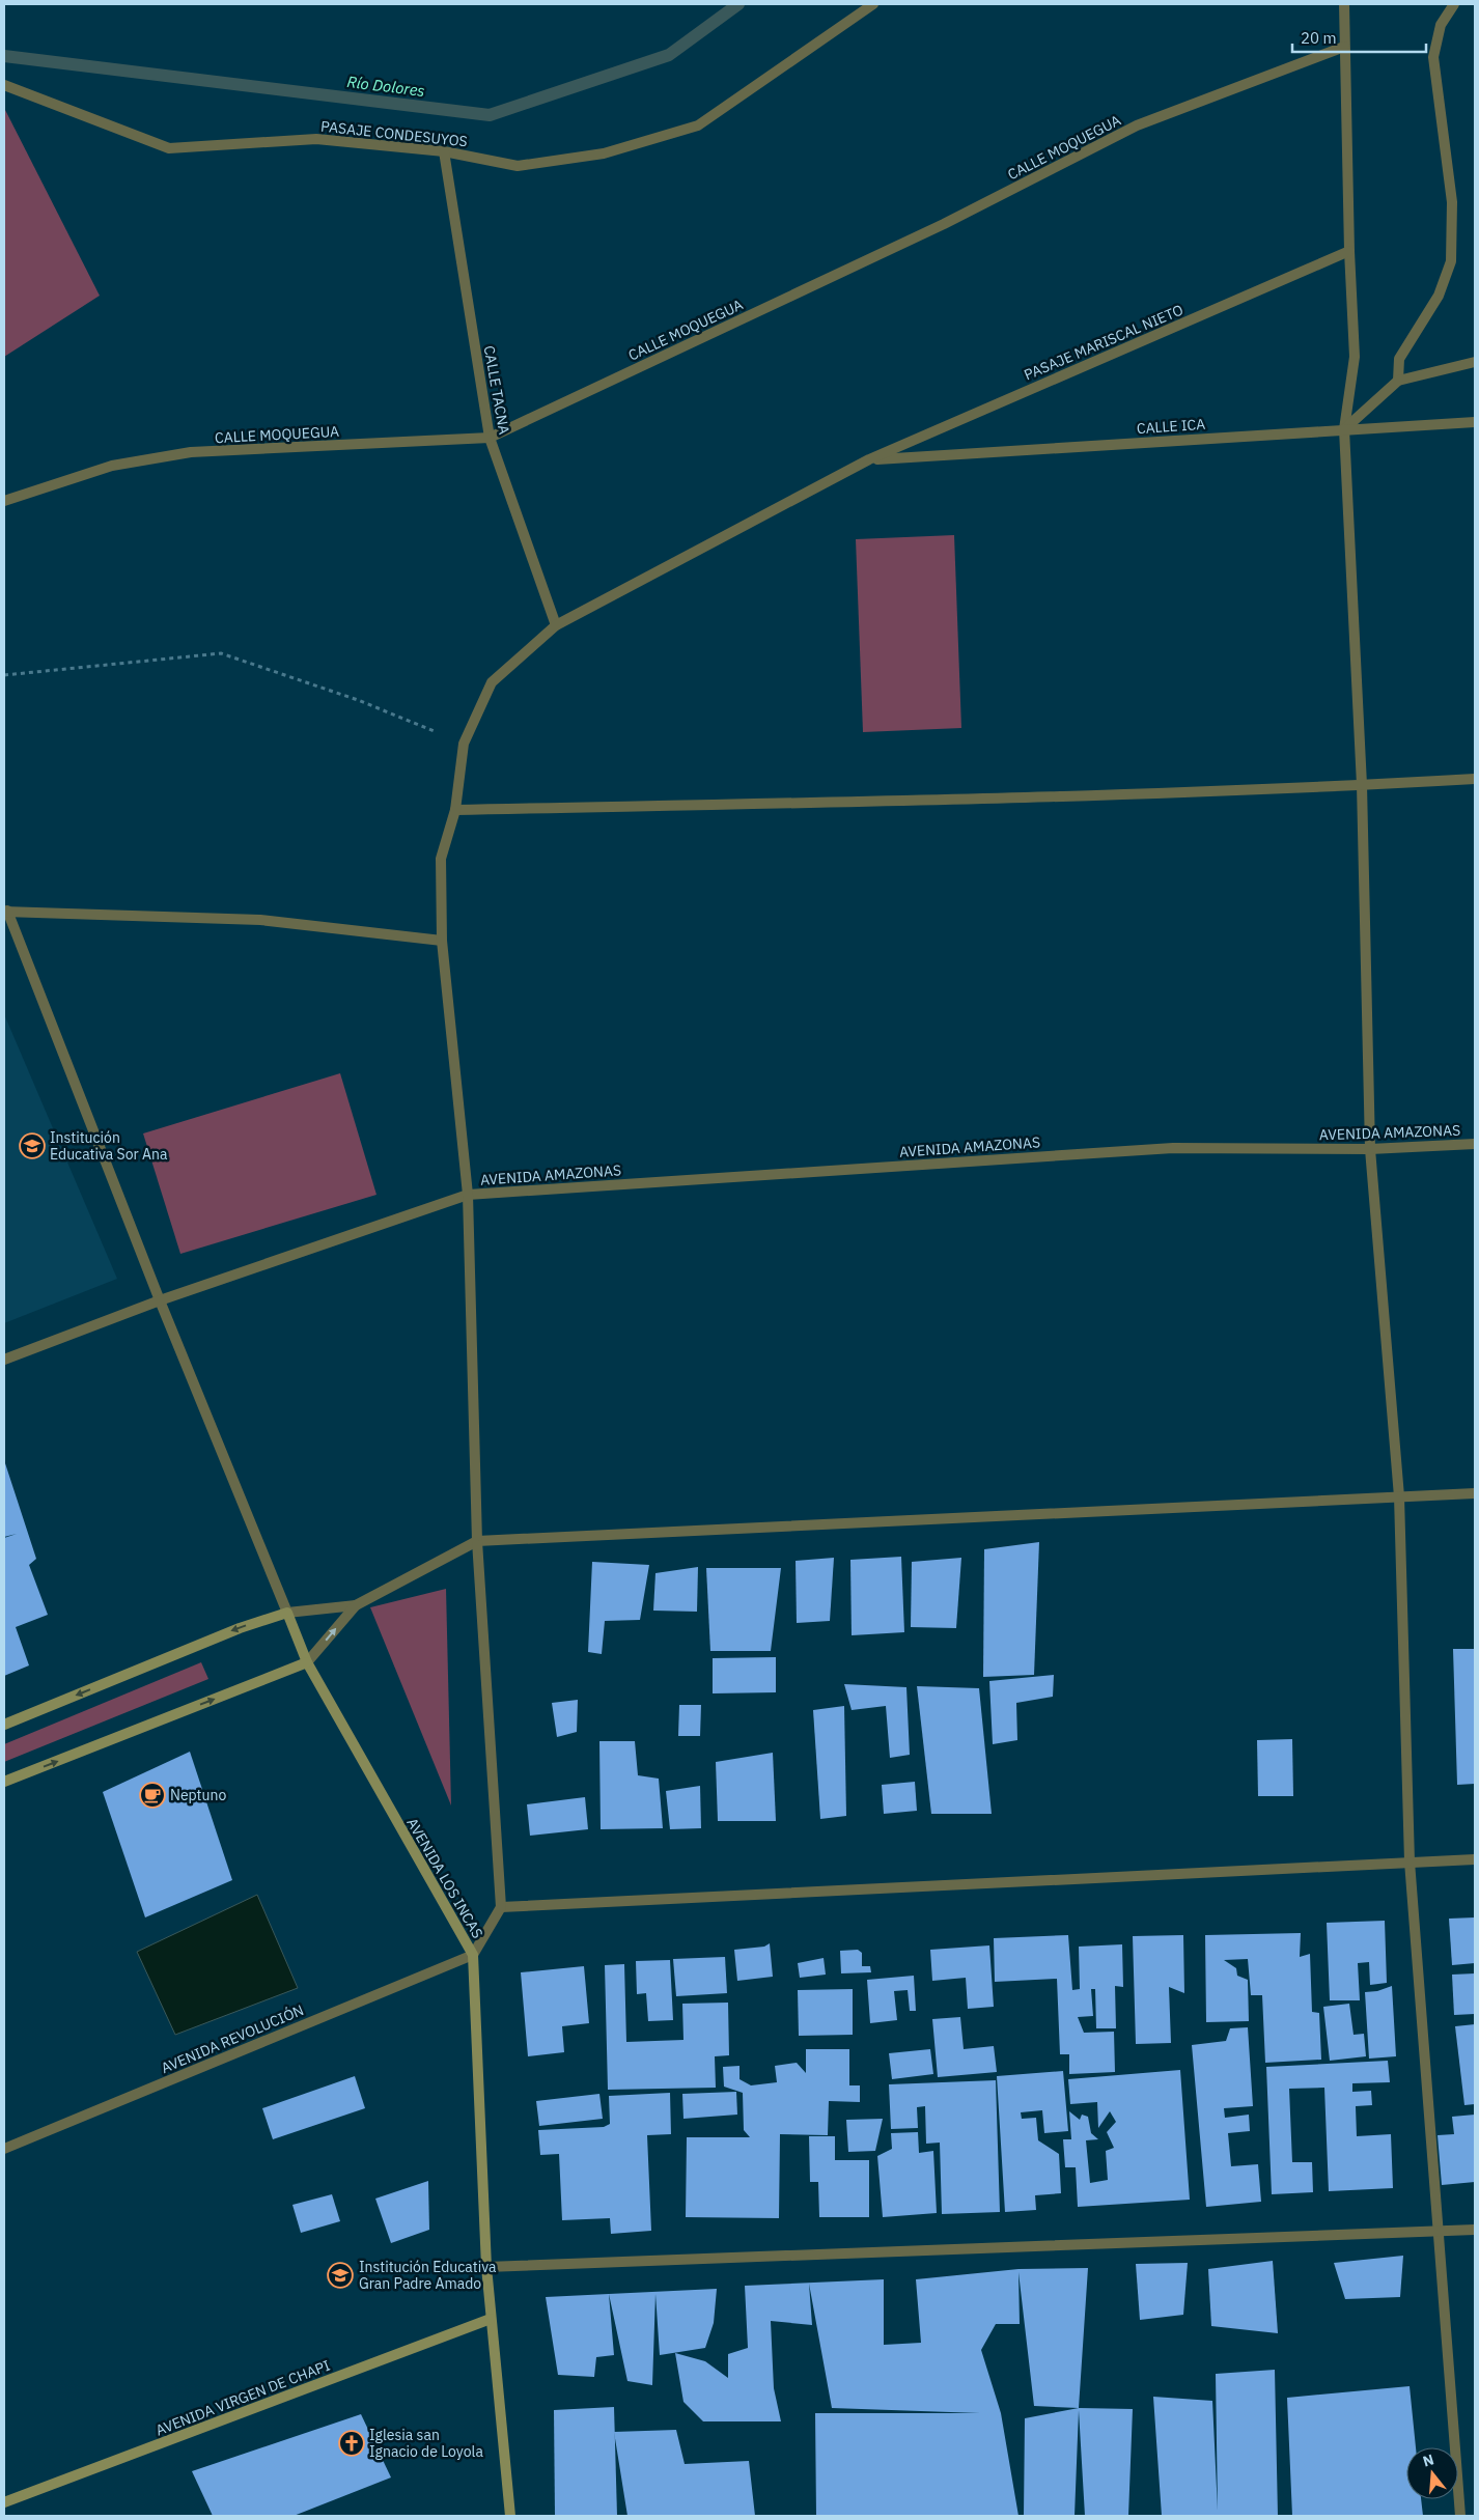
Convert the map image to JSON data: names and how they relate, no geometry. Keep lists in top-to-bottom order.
{
  "streets": {
    "main road": ["AVENIDA LOS INCAS", "AVENIDA VIRGEN DE CHAPI"],
    "street": [
      "PASAJE CONDESUYOS",
      "CALLE MOQUEGUA",
      "PASAJE MARISCAL NIETO",
      "CALLE TACNA",
      "CALLE ICA",
      "AVENIDA AMAZONAS",
      "AVENIDA REVOLUCIÓN"
    ]
  },
  "crossings": [
    ["PASAJE CONDESUYOS", "CALLE TACNA"],
    ["CALLE MOQUEGUA", "CALLE TACNA"],
    ["PASAJE MARISCAL NIETO", "CALLE TACNA"],
    ["PASAJE MARISCAL NIETO", "CALLE ICA"],
    ["PASAJE MARISCAL NIETO", "AVENIDA AMAZONAS"],
    ["AVENIDA LOS INCAS", "AVENIDA REVOLUCIÓN"],
    ["AVENIDA LOS INCAS", "AVENIDA VIRGEN DE CHAPI"]
  ],
  "water": ["Río Dolores"],
  "places": {
    "school or university": ["Institución Educativa Sor Ana", "Institución Educativa Gran Padre Amado"],
    "cafe": ["Neptuno"],
    "church": ["Iglesia san Ignacio de Loyola"]
  },
  "scale_bar": "20 m",
  "north": "top"
}
